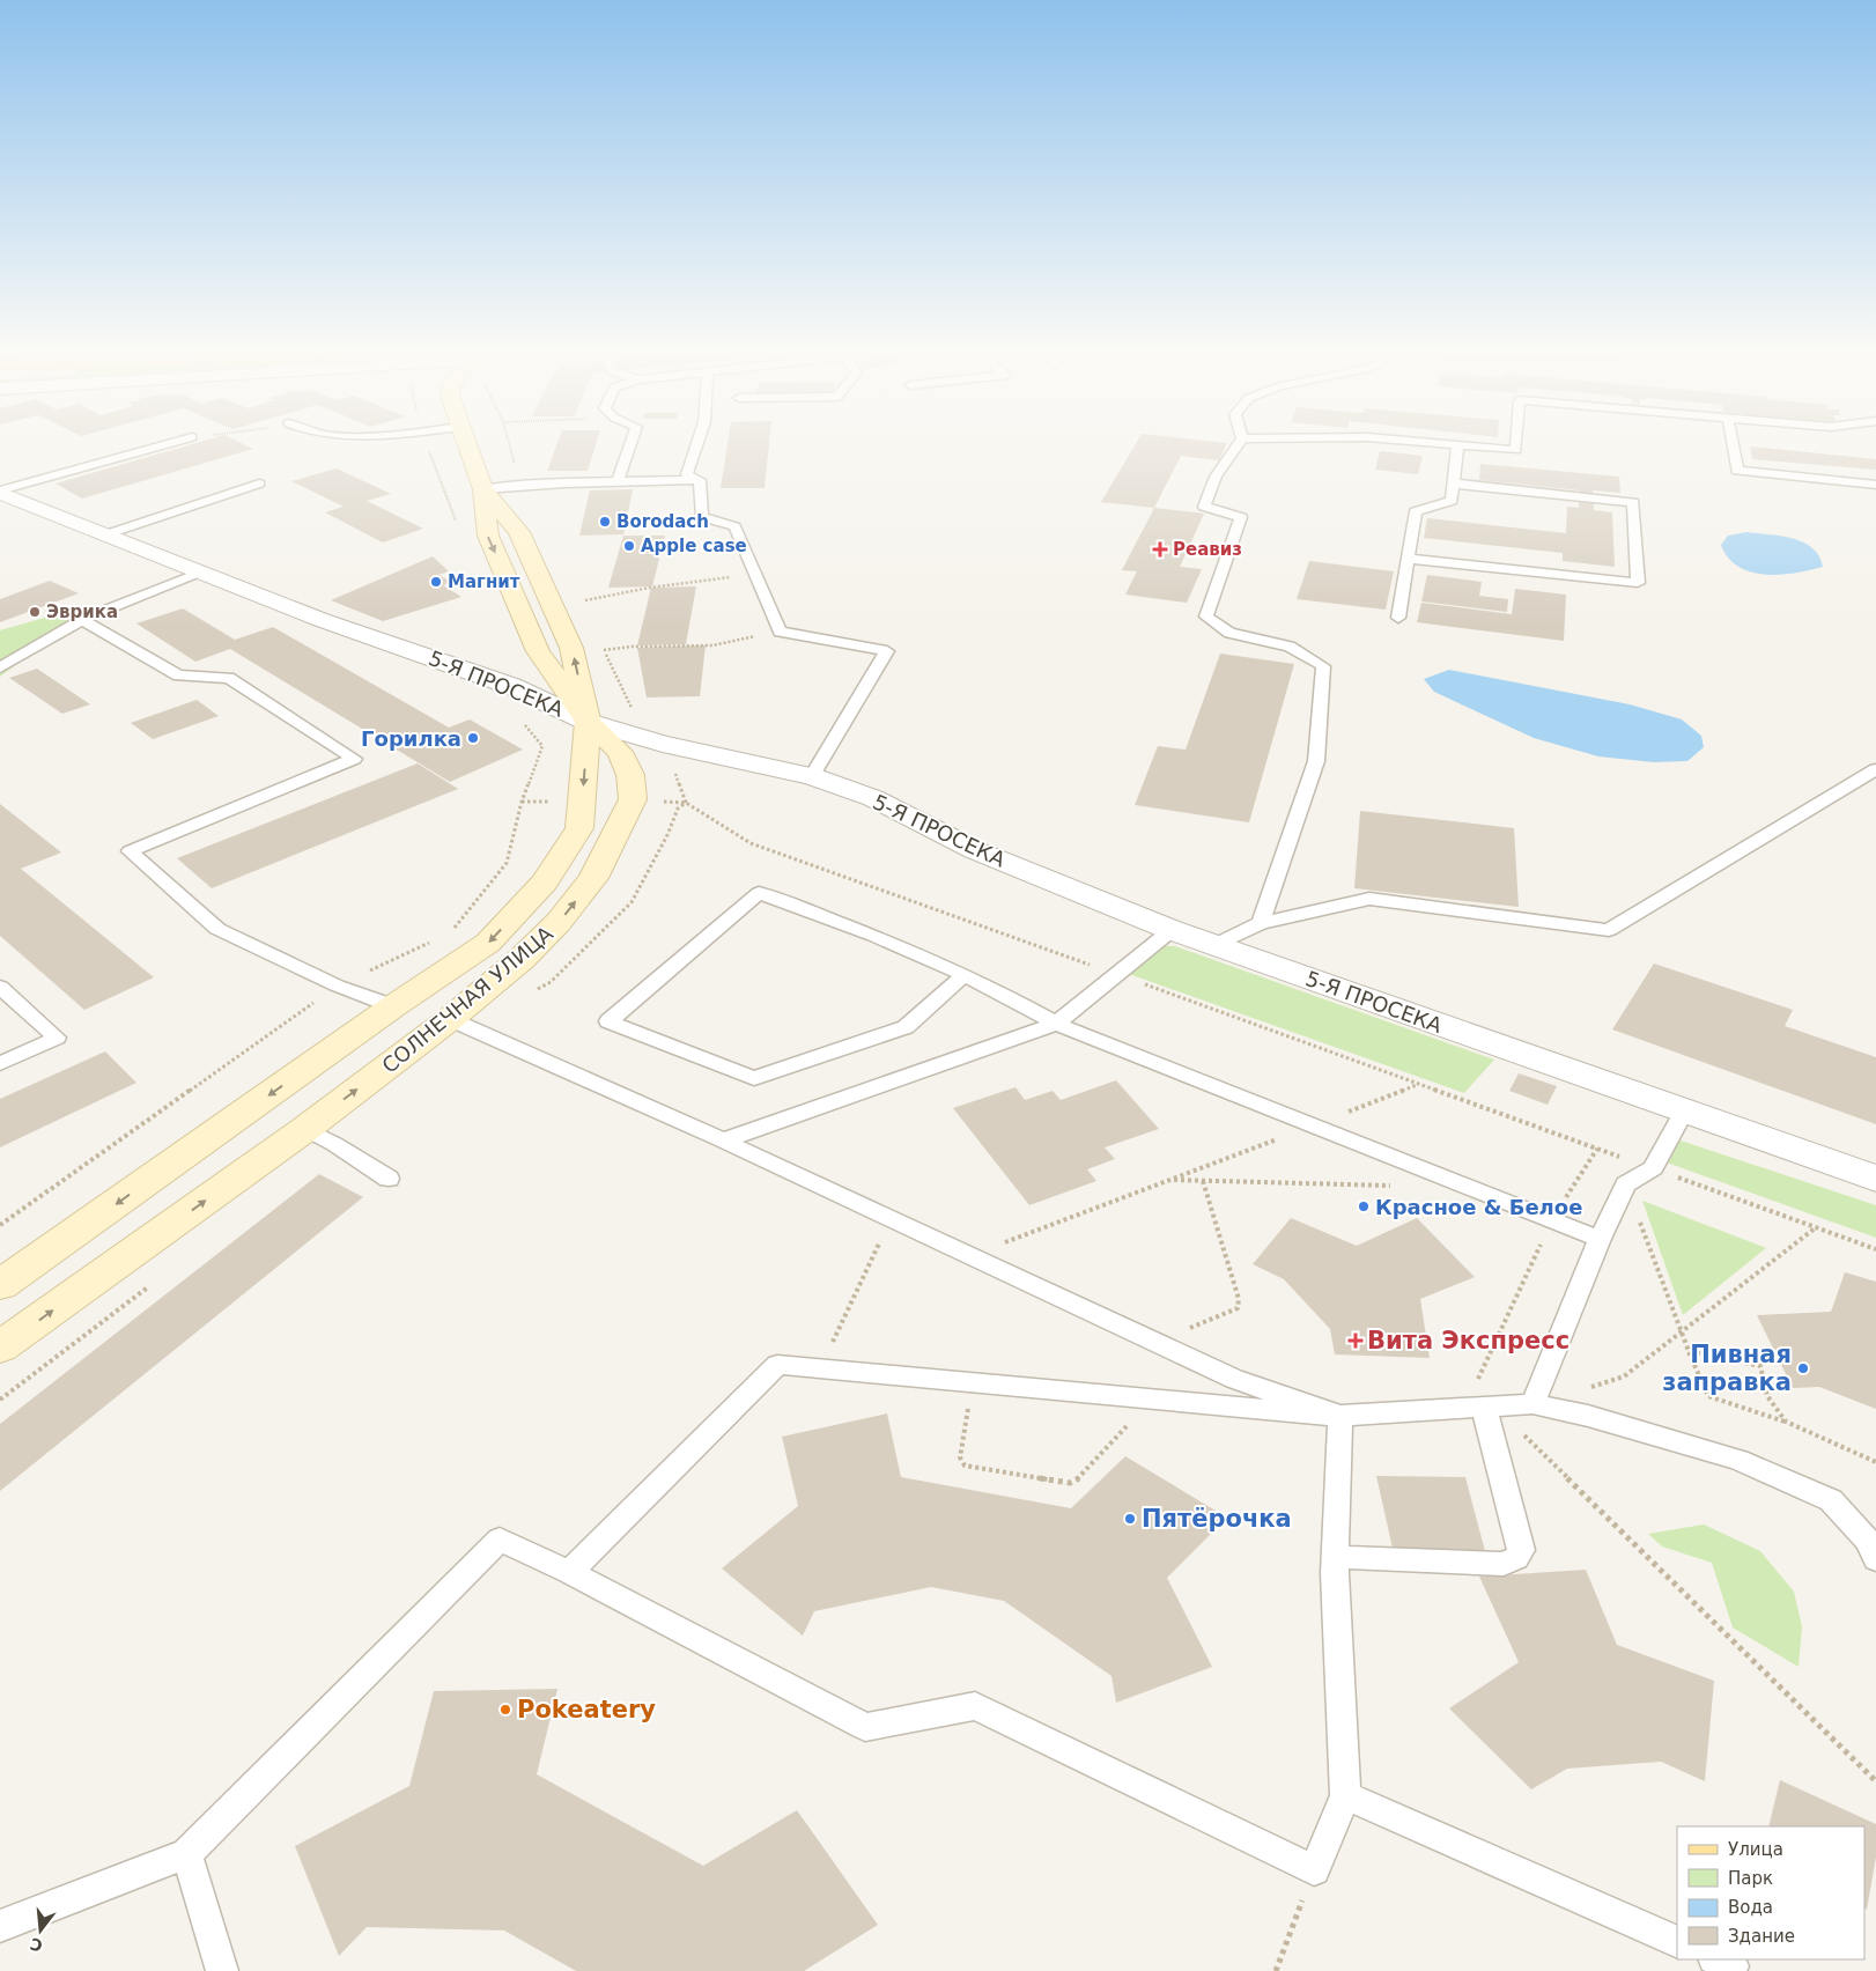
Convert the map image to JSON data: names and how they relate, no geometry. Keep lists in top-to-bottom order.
{
  "streets": {
    "main road": ["СОЛНЕЧНАЯ УЛИЦА"],
    "street": ["5-Я ПРОСЕКА"]
  },
  "crossings": [
    ["5-Я ПРОСЕКА", "СОЛНЕЧНАЯ УЛИЦА"]
  ],
  "places": {
    "other": [
      "Borodach",
      "Apple case",
      "Магнит",
      "Эврика",
      "Горилка",
      "Красное & Белое",
      "Пивная заправка",
      "Пятёрочка",
      "Pokeatery"
    ],
    "health": ["Реавиз", "Вита Экспресс"]
  },
  "legend": [
    "Улица",
    "Парк",
    "Вода",
    "Здание"
  ],
  "north": "bottom"
}
